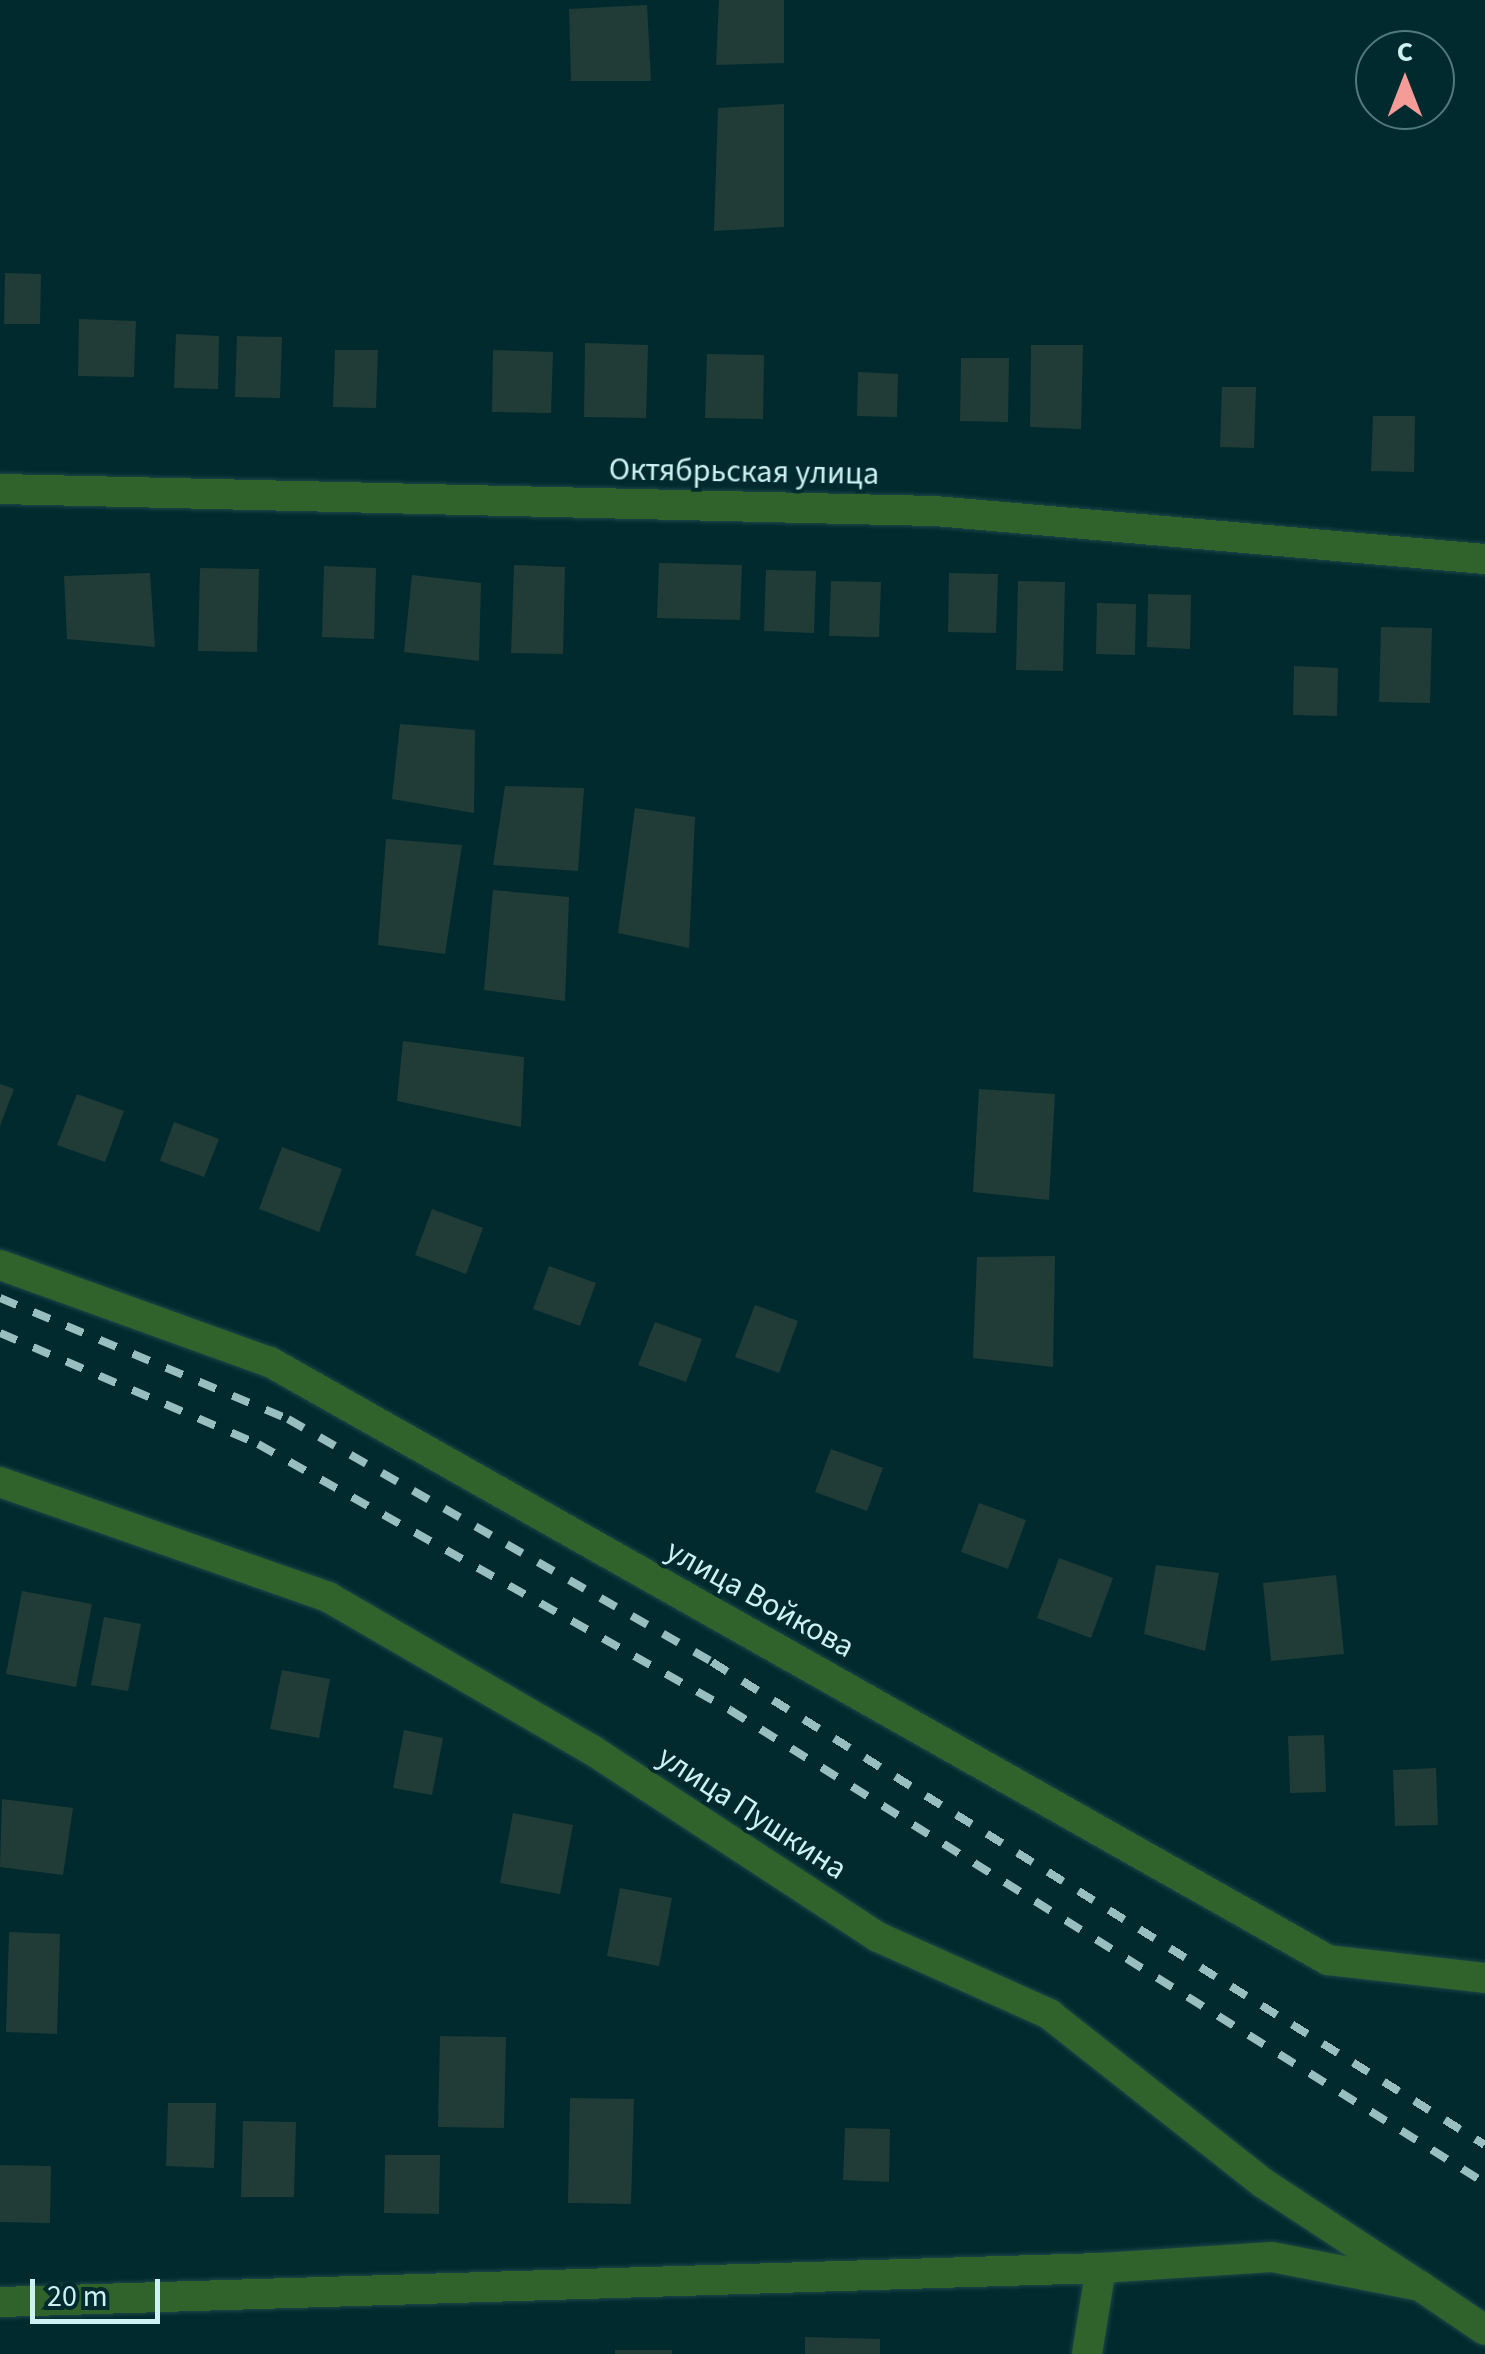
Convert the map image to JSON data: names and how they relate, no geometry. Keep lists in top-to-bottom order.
{
  "streets": {
    "street": ["Октябрьская улица", "улица Войкова", "улица Пушкина"]
  },
  "scale_bar": "20 m",
  "north": "top"
}
